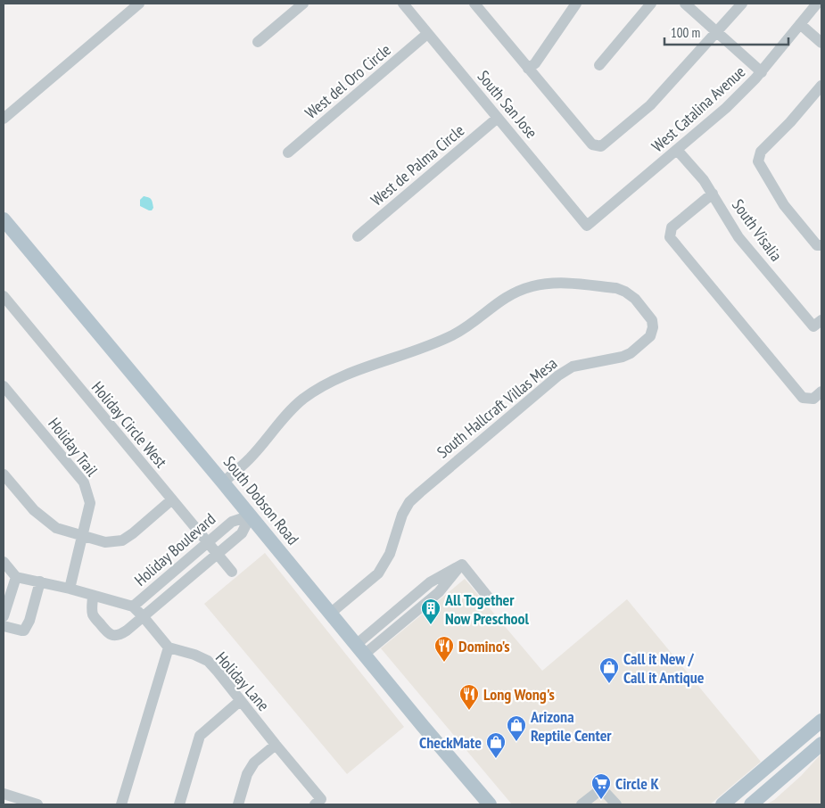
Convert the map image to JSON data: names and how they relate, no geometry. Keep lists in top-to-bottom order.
{
  "streets": {
    "main road": ["South Dobson Road"],
    "street": [
      "West del Oro Circle",
      "South San Jose",
      "West Catalina Avenue",
      "West de Palma Circle",
      "South Visalia",
      "South Hallcraft Villas Mesa",
      "Holiday Circle West",
      "Holiday Trail",
      "Holiday Boulevard",
      "Holiday Lane"
    ]
  },
  "crossings": [
    ["West del Oro Circle", "South San Jose"],
    ["South San Jose", "West Catalina Avenue"],
    ["South San Jose", "West de Palma Circle"],
    ["West Catalina Avenue", "South Visalia"],
    ["South Hallcraft Villas Mesa", "South Dobson Road"],
    ["Holiday Circle West", "Holiday Boulevard"],
    ["South Dobson Road", "Holiday Boulevard"]
  ],
  "places": {
    "building": ["All Together Now Preschool"],
    "restaurant": ["Domino's", "Long Wong's"],
    "shop": ["Call it New / Call it Antique", "Arizona Reptile Center", "CheckMate"],
    "supermarket": ["Circle K"]
  },
  "scale_bar": "100 m"
}
